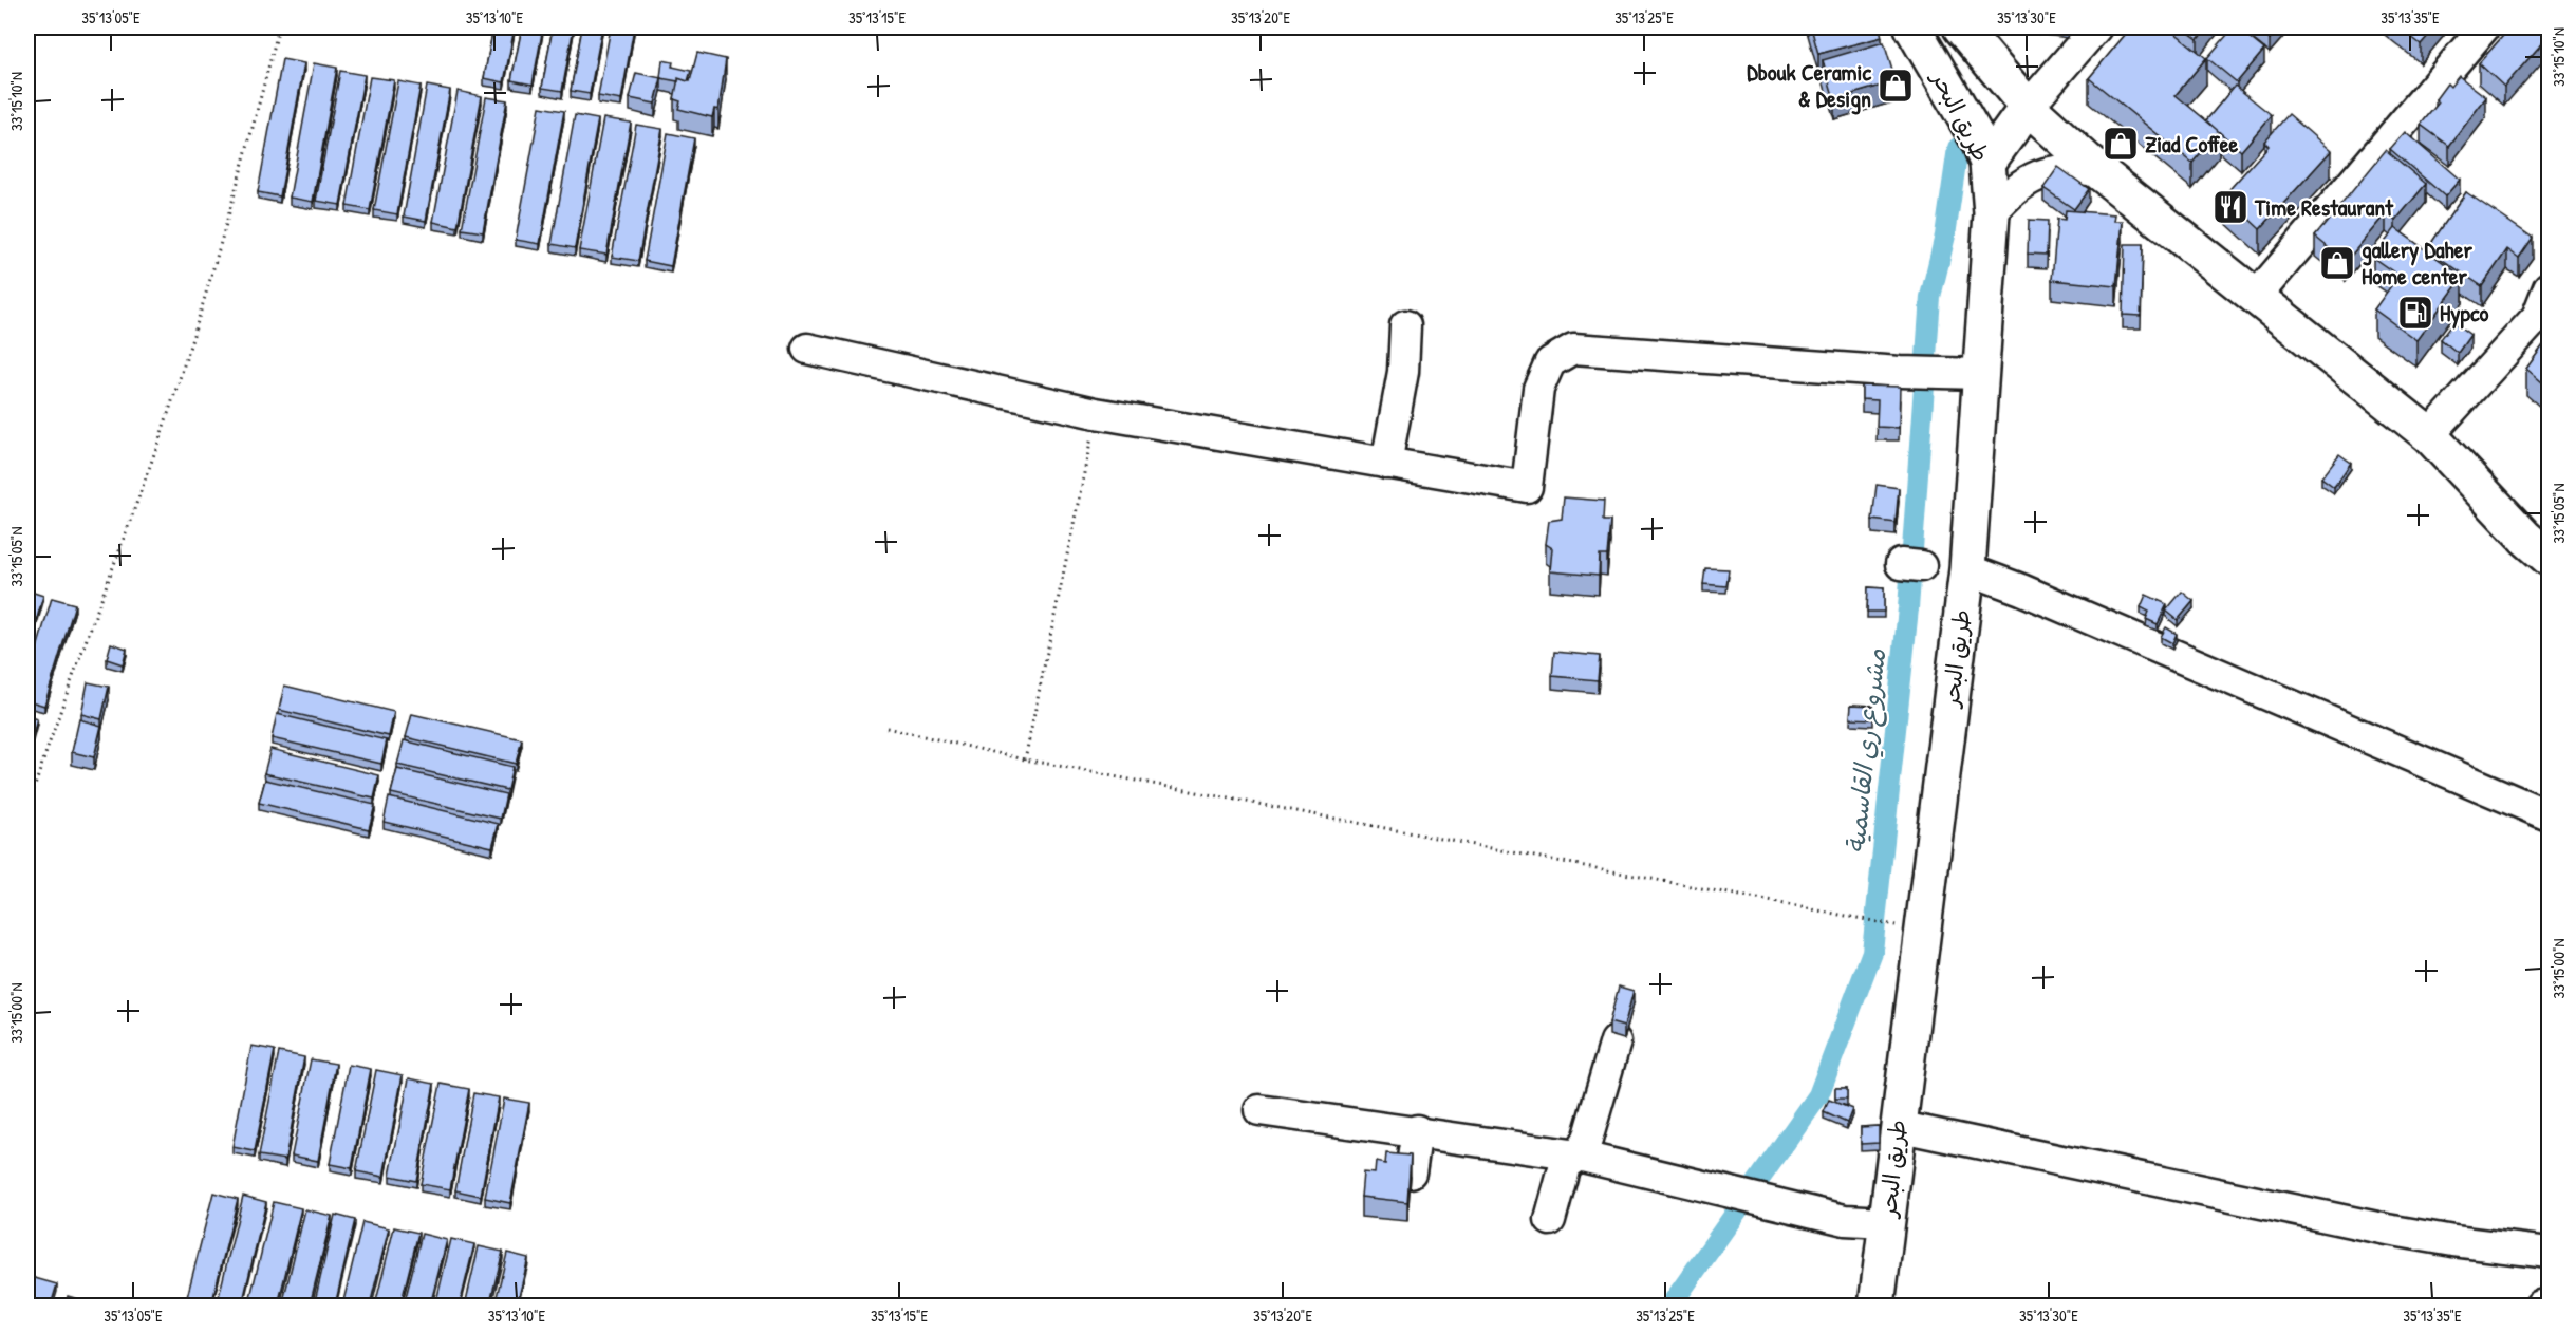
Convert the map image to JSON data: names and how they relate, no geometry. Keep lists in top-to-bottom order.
{
  "streets": {
    "main road": ["طريق البحر"]
  },
  "water": ["مشروع ري القاسمية"],
  "places": {
    "shop": ["Dbouk Ceramic & Design", "Ziad Coffee", "gallery Daher Home center"],
    "restaurant": ["Time Restaurant"],
    "fuel station": ["Hypco"]
  },
  "coordinates": [
    "35°13'05\"E",
    "35°13'10\"E",
    "35°13'15\"E",
    "35°13'20\"E",
    "35°13'25\"E",
    "35°13'30\"E",
    "35°13'35\"E",
    "33°15'10\"N",
    "33°15'05\"N",
    "33°15'00\"N"
  ]
}
